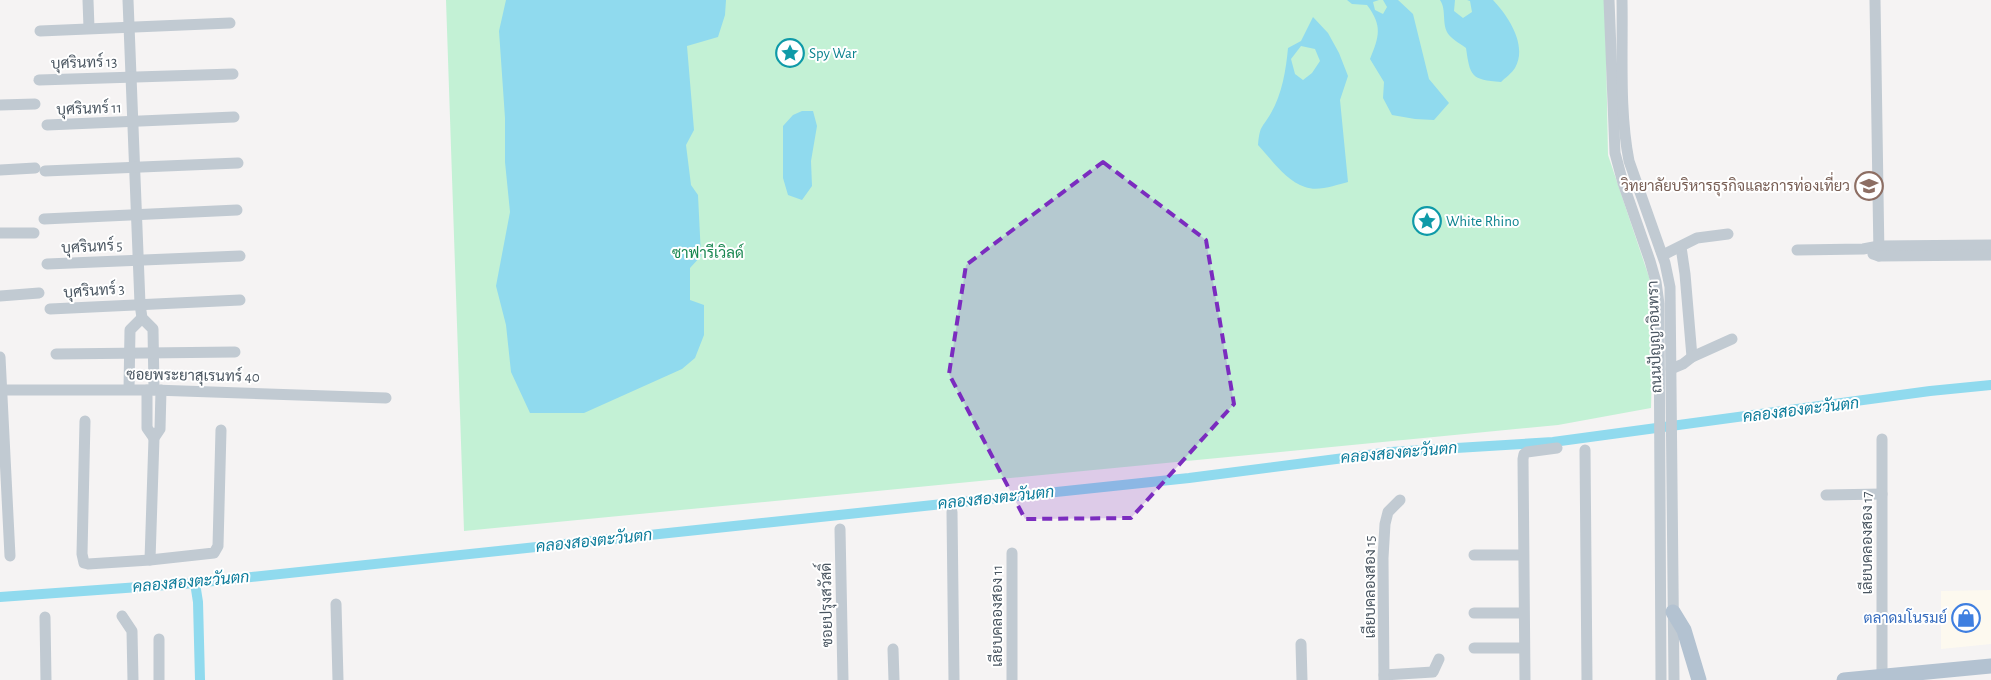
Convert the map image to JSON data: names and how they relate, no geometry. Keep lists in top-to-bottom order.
{
  "streets": {
    "street": [
      "บุศรินทร์ 13",
      "บุศรินทร์ 11",
      "บุศรินทร์ 5",
      "บุศรินทร์ 3",
      "ถนนปัญญาอินทรา",
      "ซอยพระยาสุเรนทร์ 40",
      "เลียบคลองสอง 17",
      "เลียบคลองสอง 15",
      "ซอยปรุงสวัสดิ์",
      "เลียบคลองสอง 11"
    ]
  },
  "water": ["คลองสองตะวันตก"],
  "parks": ["ซาฟารีเวิลด์"],
  "places": {
    "place": ["Spy War", "White Rhino"],
    "school or university": ["วิทยาลัยบริหารธุรกิจและการท่องเที่ยว"],
    "shop": ["ตลาดมโนรมย์"]
  }
}
